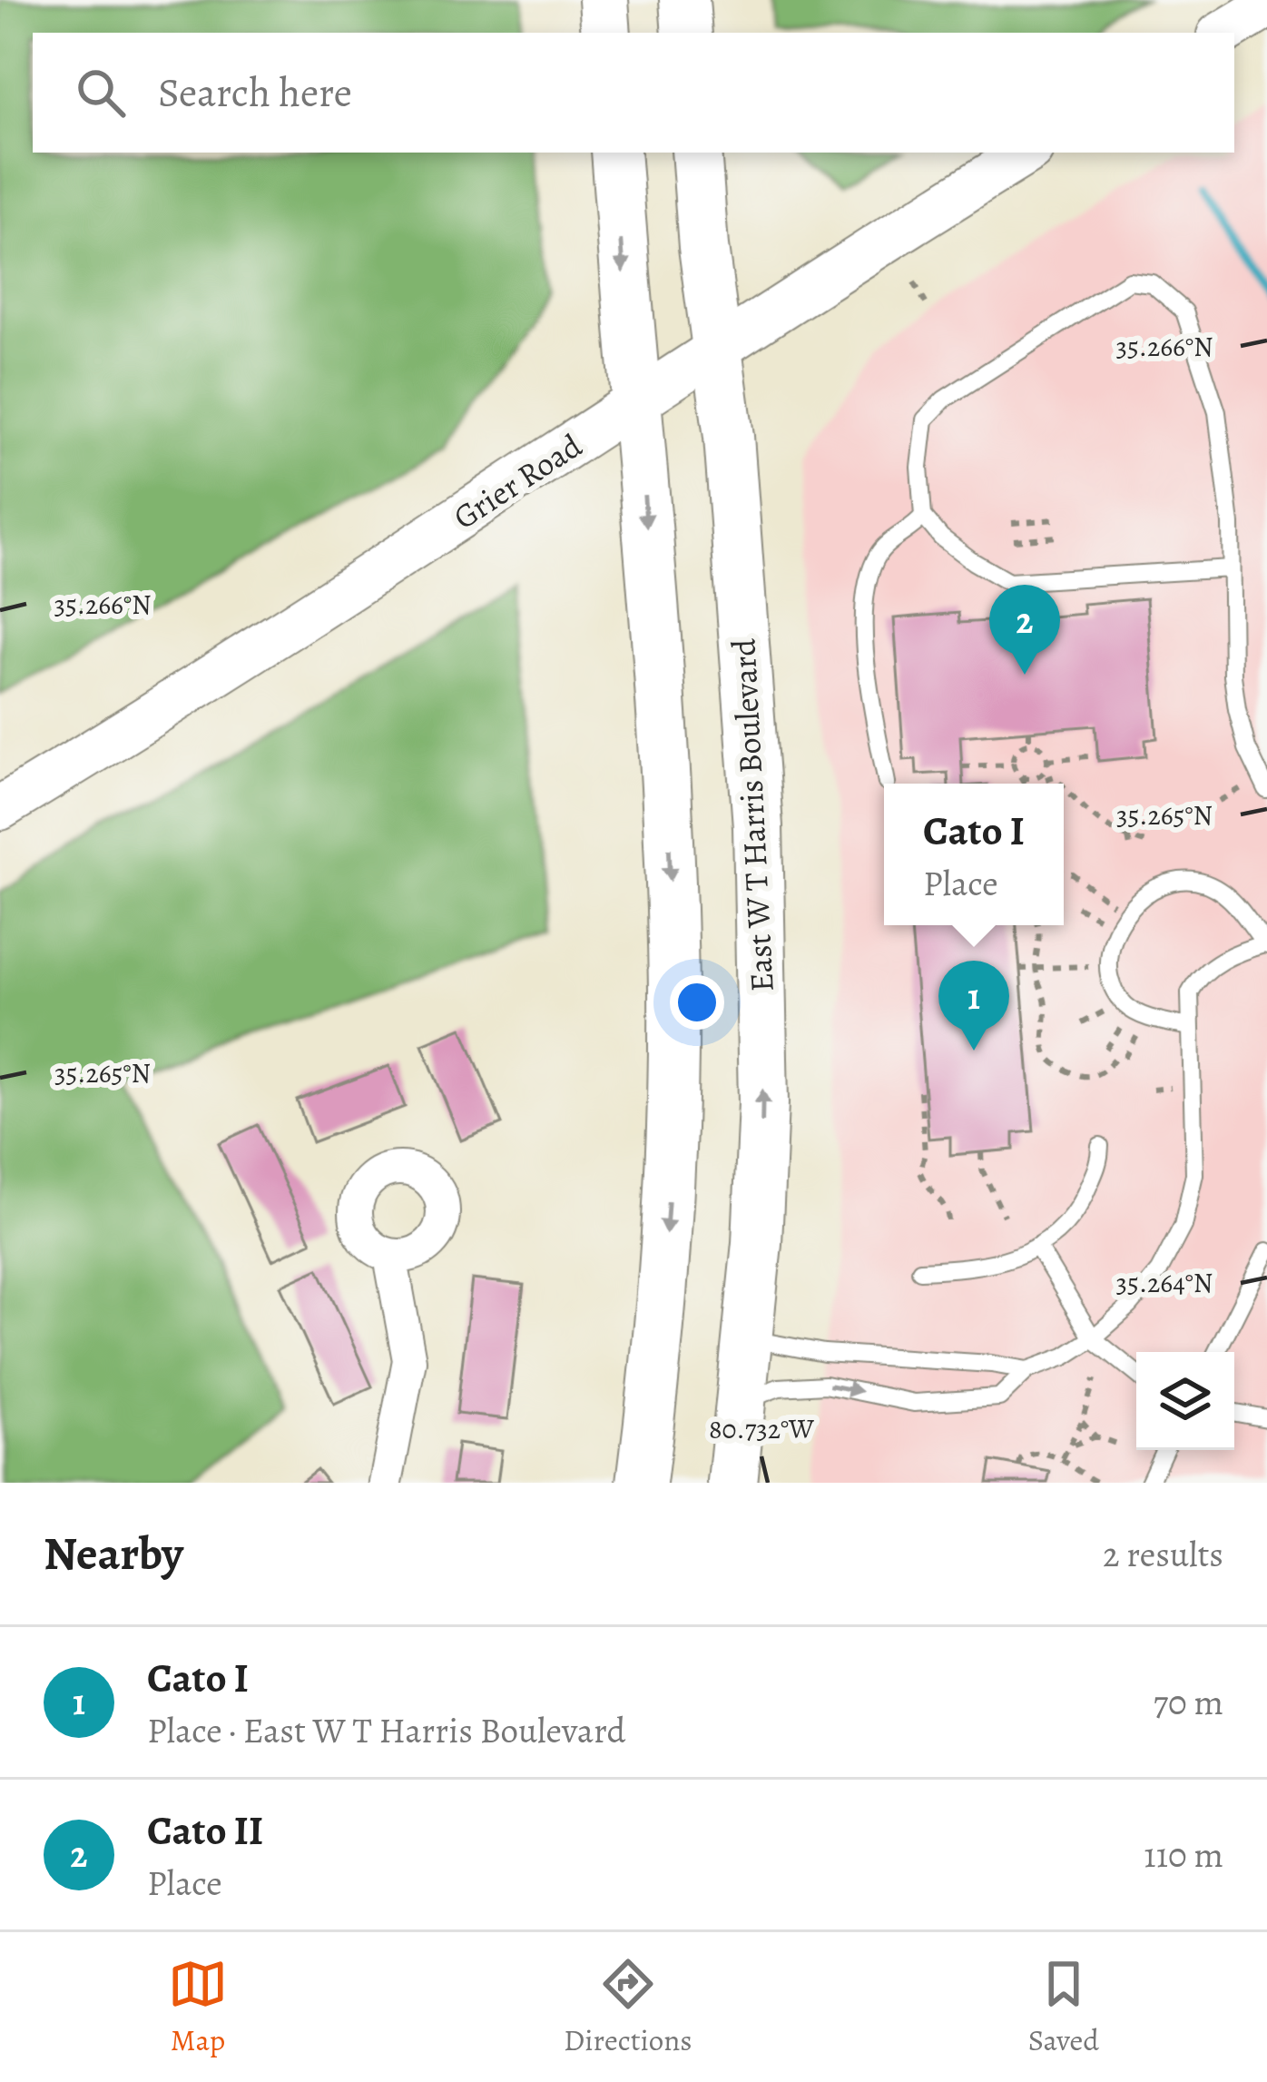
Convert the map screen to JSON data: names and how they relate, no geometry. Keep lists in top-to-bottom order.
{
  "streets": {
    "main road": ["East W T Harris Boulevard"],
    "street": ["Grier Road"]
  },
  "crossings": [
    ["Grier Road", "East W T Harris Boulevard"]
  ],
  "page": {
    "search": "Search here",
    "pins": ["2", "1"],
    "popup": ["Cato I", "Place"],
    "heading": ["Nearby", "2 results"],
    "list": [
      {
        "mark": "1",
        "name": "Cato I",
        "note": "Place · East W T Harris Boulevard",
        "value": "70 m"
      },
      {
        "mark": "2",
        "name": "Cato II",
        "note": "Place",
        "value": "110 m"
      }
    ],
    "nav": ["Map", "Directions", "Saved"]
  },
  "coordinates": [
    "35.266°N",
    "35.265°N",
    "35.264°N",
    "80.732°W"
  ]
}
